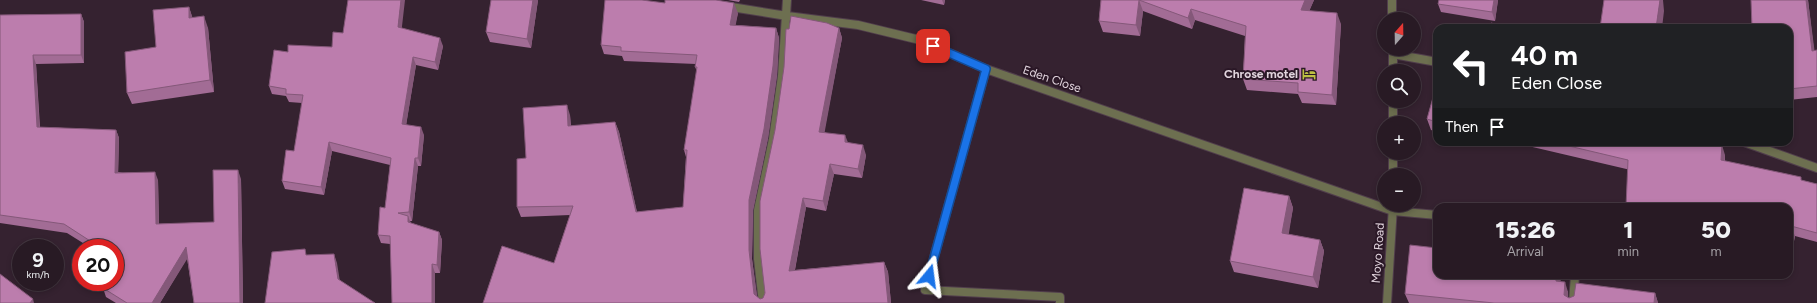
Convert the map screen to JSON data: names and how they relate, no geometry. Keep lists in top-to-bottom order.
{
  "streets": {
    "street": ["Eden Close", "Moyo Road"]
  },
  "places": {
    "hotel": ["Chrose motel"]
  },
  "north": "top",
  "page": {
    "map_buttons": ["+", "−"],
    "turn": ["40 m", "Eden Close"],
    "then": "Then",
    "eta": [
      "15:26",
      "Arrival",
      "1",
      "min",
      "50",
      "m"
    ],
    "speed": "9 km/h",
    "limit": "20"
  }
}
